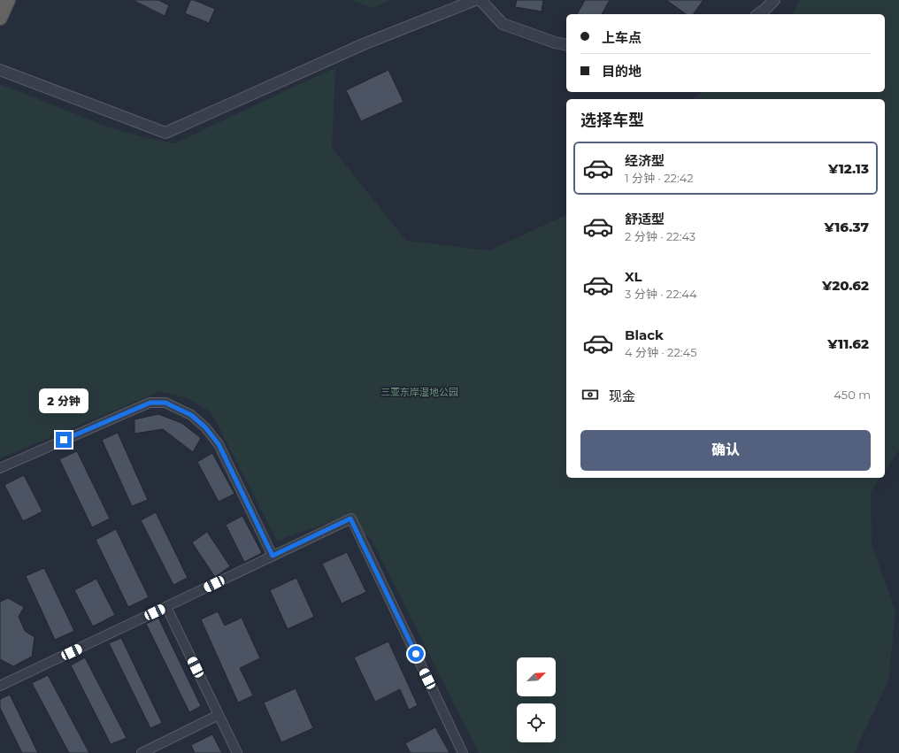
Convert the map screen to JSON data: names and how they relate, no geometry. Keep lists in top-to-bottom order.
{
  "parks": ["三亚东岸湿地公园"],
  "north": "top right",
  "page": {
    "banner": ["上车点", "目的地"],
    "heading": "选择车型",
    "list": [
      {
        "name": "经济型",
        "note": "1 分钟 · 22:42",
        "value": "¥12.13"
      },
      {
        "name": "舒适型",
        "note": "2 分钟 · 22:43",
        "value": "¥16.37"
      },
      {
        "name": "XL",
        "note": "3 分钟 · 22:44",
        "value": "¥20.62"
      },
      {
        "name": "Black",
        "note": "4 分钟 · 22:45",
        "value": "¥11.62"
      }
    ],
    "pay": ["现金", "450 m"],
    "bubble": "2 分钟",
    "buttons": "确认"
  }
}
